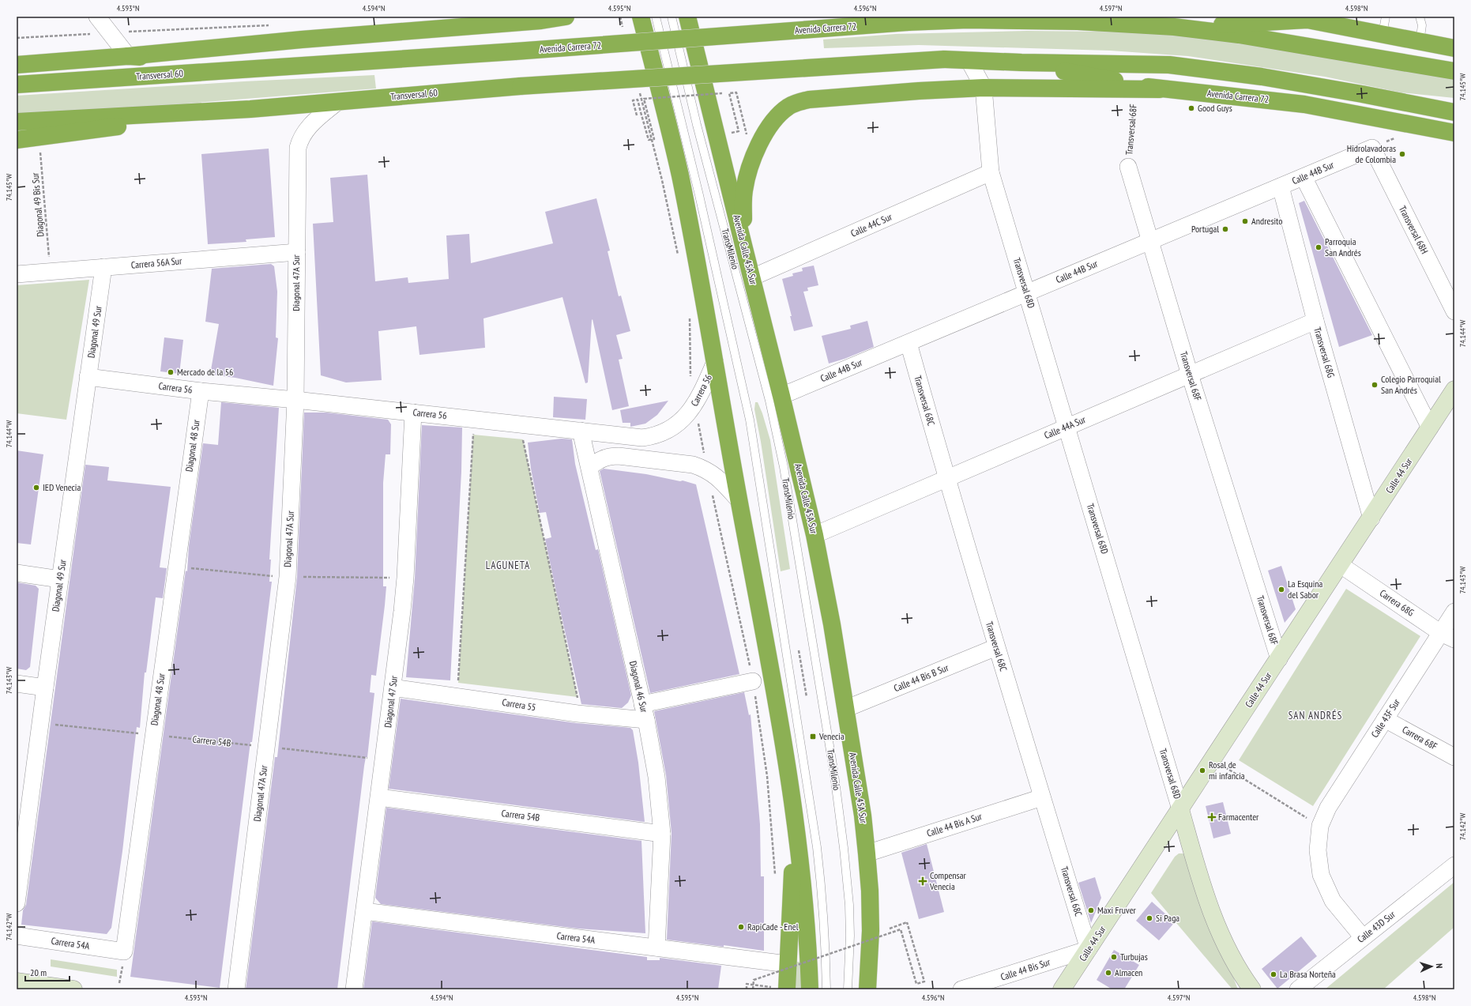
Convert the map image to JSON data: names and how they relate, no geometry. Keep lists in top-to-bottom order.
{
  "streets": {
    "highway": ["Avenida Carrera 72", "Transversal 60", "Avenida Calle 45A Sur"],
    "street": [
      "Transversal 68F",
      "Calle 44B Sur",
      "Calle 44C Sur",
      "Transversal 68H",
      "Carrera 56A Sur",
      "Diagonal 47A Sur",
      "Transversal 68D",
      "Diagonal 49 Sur",
      "Transversal 68G",
      "Carrera 56",
      "Transversal 68C",
      "Calle 44A Sur",
      "Diagonal 48 Sur",
      "Calle 44 Sur",
      "Carrera 68G",
      "Calle 44 Bis B Sur",
      "Diagonal 46 Sur",
      "Diagonal 47 Sur",
      "Carrera 55",
      "Calle 43F Sur",
      "Carrera 68F",
      "Carrera 54B",
      "Calle 44 Bis A Sur",
      "Calle 43D Sur",
      "Carrera 54A",
      "Calle 44 Bis Sur"
    ],
    "lane": ["TransMilenio"],
    "path": ["Diagonal 49 Bis Sur"]
  },
  "crossings": [
    ["Avenida Carrera 72", "Transversal 60"],
    ["Avenida Carrera 72", "Transversal 68D"],
    ["Transversal 60", "Diagonal 49 Bis Sur"],
    ["Transversal 60", "Diagonal 47A Sur"],
    ["Transversal 68F", "Calle 44B Sur"],
    ["Transversal 68F", "Calle 44A Sur"],
    ["Transversal 68F", "Calle 44 Sur"],
    ["Calle 44B Sur", "Transversal 68H"],
    ["Calle 44B Sur", "Avenida Calle 45A Sur"],
    ["Calle 44B Sur", "Transversal 68D"],
    ["Calle 44B Sur", "Transversal 68G"],
    ["Calle 44B Sur", "Transversal 68C"],
    ["Diagonal 49 Bis Sur", "Carrera 56A Sur"],
    ["Calle 44C Sur", "Avenida Calle 45A Sur"],
    ["Calle 44C Sur", "Transversal 68D"],
    ["Avenida Calle 45A Sur", "Calle 44A Sur"],
    ["Avenida Calle 45A Sur", "Calle 44 Bis B Sur"],
    ["Avenida Calle 45A Sur", "Calle 44 Bis A Sur"],
    ["Carrera 56A Sur", "Diagonal 47A Sur"],
    ["Carrera 56A Sur", "Diagonal 49 Sur"],
    ["Diagonal 47A Sur", "Carrera 56"],
    ["Diagonal 47A Sur", "Carrera 54B"],
    ["Transversal 68D", "Calle 44A Sur"],
    ["Transversal 68D", "Calle 44 Sur"],
    ["Diagonal 49 Sur", "Carrera 56"],
    ["Diagonal 49 Sur", "Carrera 54B"],
    ["Transversal 68G", "Calle 44A Sur"],
    ["Transversal 68G", "Calle 44 Sur"],
    ["Carrera 56", "Diagonal 48 Sur"],
    ["Carrera 56", "Diagonal 46 Sur"],
    ["Carrera 56", "Diagonal 47 Sur"],
    ["Transversal 68C", "Calle 44A Sur"],
    ["Transversal 68C", "Calle 44 Sur"],
    ["Transversal 68C", "Calle 44 Bis B Sur"],
    ["Transversal 68C", "Calle 44 Bis A Sur"],
    ["Transversal 68C", "Calle 44 Bis Sur"],
    ["Diagonal 48 Sur", "Carrera 54B"],
    ["Diagonal 48 Sur", "Carrera 54A"],
    ["Calle 44 Sur", "Carrera 68G"],
    ["Calle 44 Sur", "Calle 44 Bis Sur"],
    ["Carrera 68G", "Calle 43F Sur"],
    ["Diagonal 46 Sur", "Carrera 55"],
    ["Diagonal 46 Sur", "Carrera 54B"],
    ["Diagonal 46 Sur", "Carrera 54A"],
    ["Diagonal 47 Sur", "Carrera 55"],
    ["Diagonal 47 Sur", "Carrera 54B"],
    ["Diagonal 47 Sur", "Carrera 54A"],
    ["Calle 43F Sur", "Carrera 68F"],
    ["Calle 43F Sur", "Calle 43D Sur"]
  ],
  "districts": ["LAGUNETA", "SAN ANDRÉS"],
  "places": {
    "other": [
      "Good Guys",
      "Hidrolavadoras de Colombia",
      "Andresito",
      "Portugal",
      "Parroquia San Andrés",
      "Mercado de la 56",
      "Colegio Parroquial San Andrés",
      "IED Venecia",
      "La Esquina del Sabor",
      "Rosal de mi infancia",
      "Maxi Fruver",
      "Si Paga",
      "RapiCade - Enel",
      "Turbujas",
      "Almacen",
      "La Brasa Norteña"
    ],
    "transit": ["Venecia"],
    "health": ["Farmacenter", "Compensar Venecia"]
  },
  "scale_bar": "20 m",
  "north": "right",
  "coordinates": [
    "4.593°N",
    "4.594°N",
    "4.595°N",
    "4.596°N",
    "4.597°N",
    "4.598°N",
    "74.145°W",
    "74.144°W",
    "74.143°W",
    "74.142°W"
  ]
}
